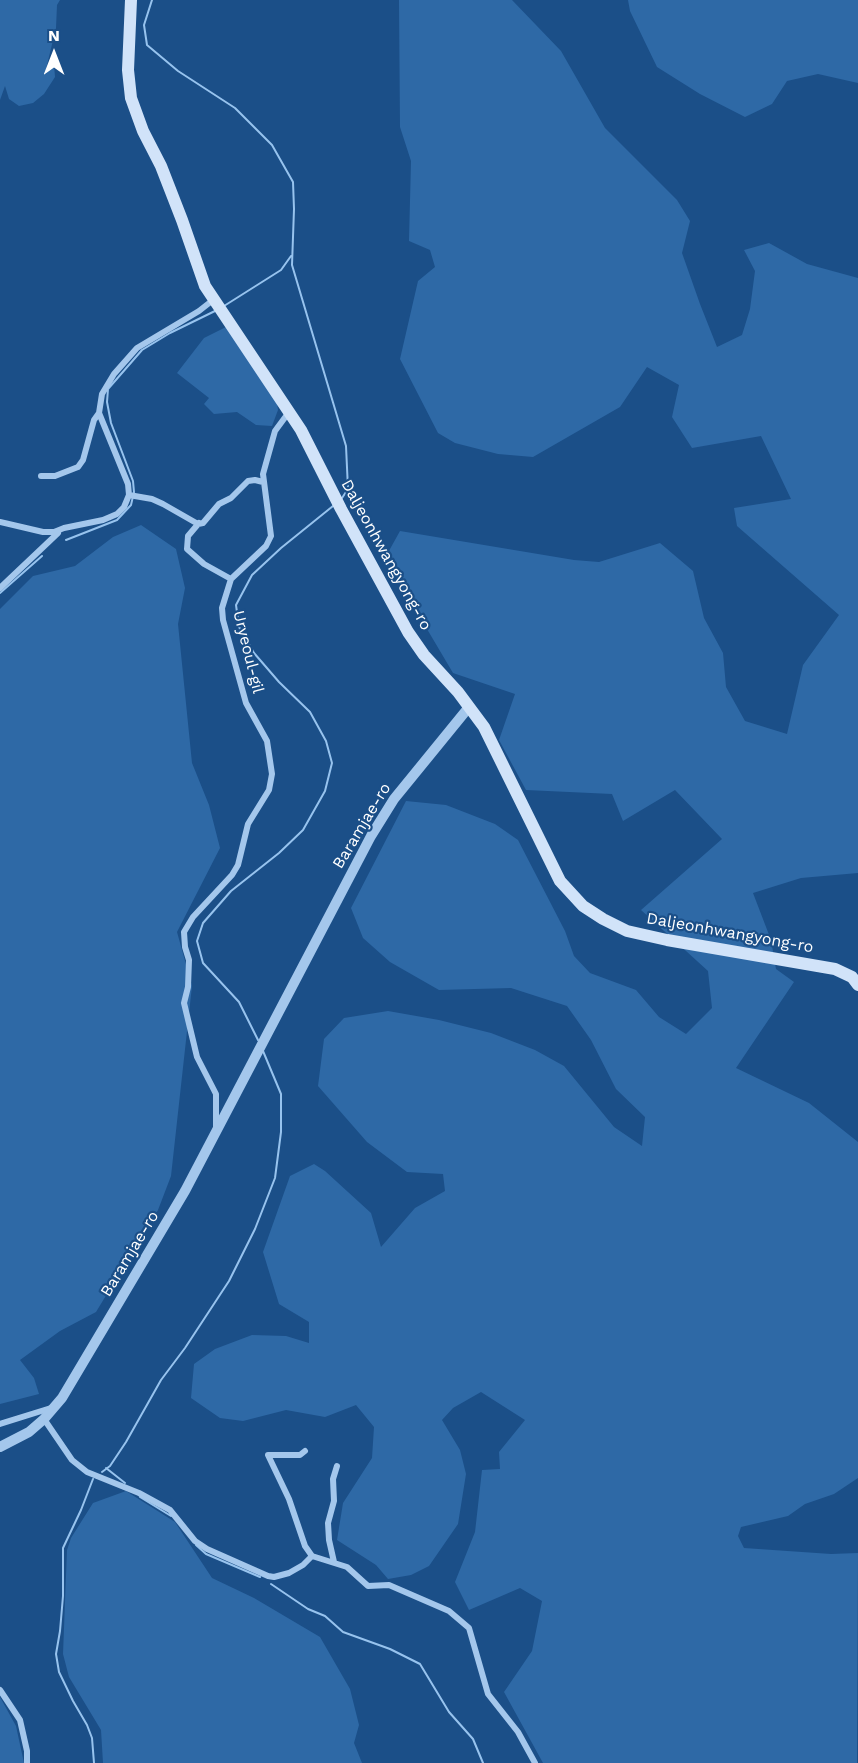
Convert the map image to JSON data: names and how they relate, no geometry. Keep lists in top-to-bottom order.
{
  "streets": {
    "main road": ["Daljeonhwangyong-ro"],
    "street": ["Uryeoul-gil", "Baramjae-ro"]
  },
  "crossings": [
    ["Daljeonhwangyong-ro", "Baramjae-ro"],
    ["Uryeoul-gil", "Baramjae-ro"]
  ],
  "north": "top"
}
